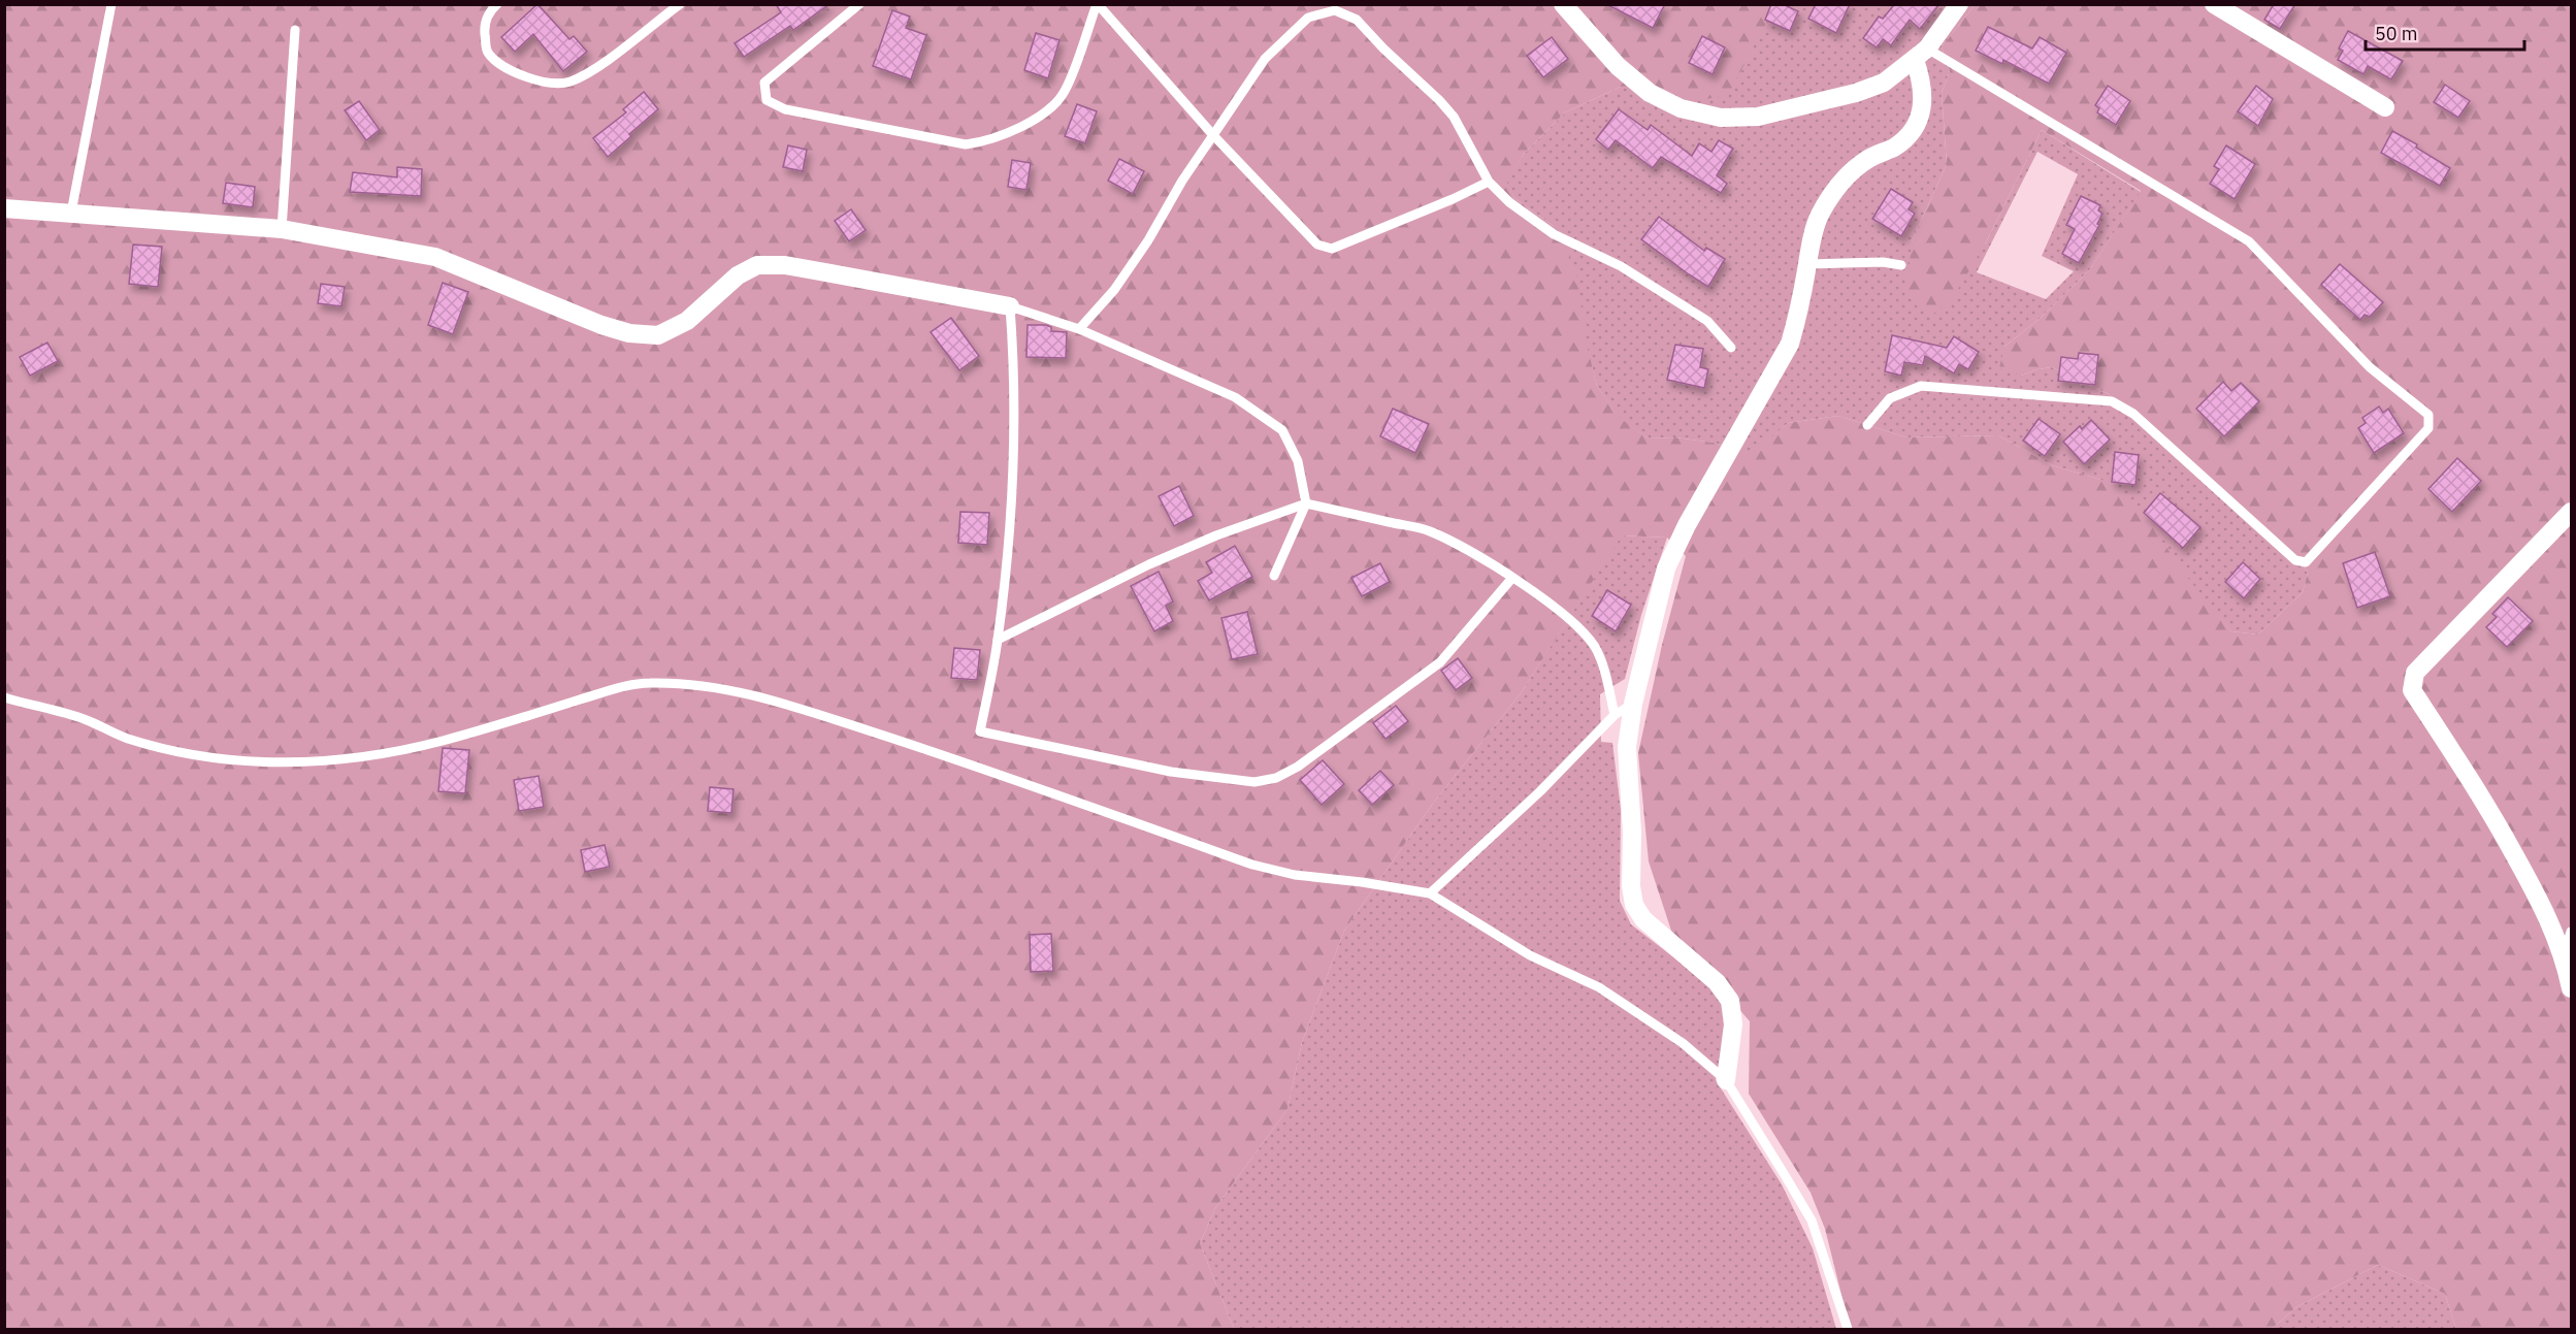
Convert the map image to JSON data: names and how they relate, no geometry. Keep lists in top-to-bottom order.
{
  "scale_bar": "50 m"
}
